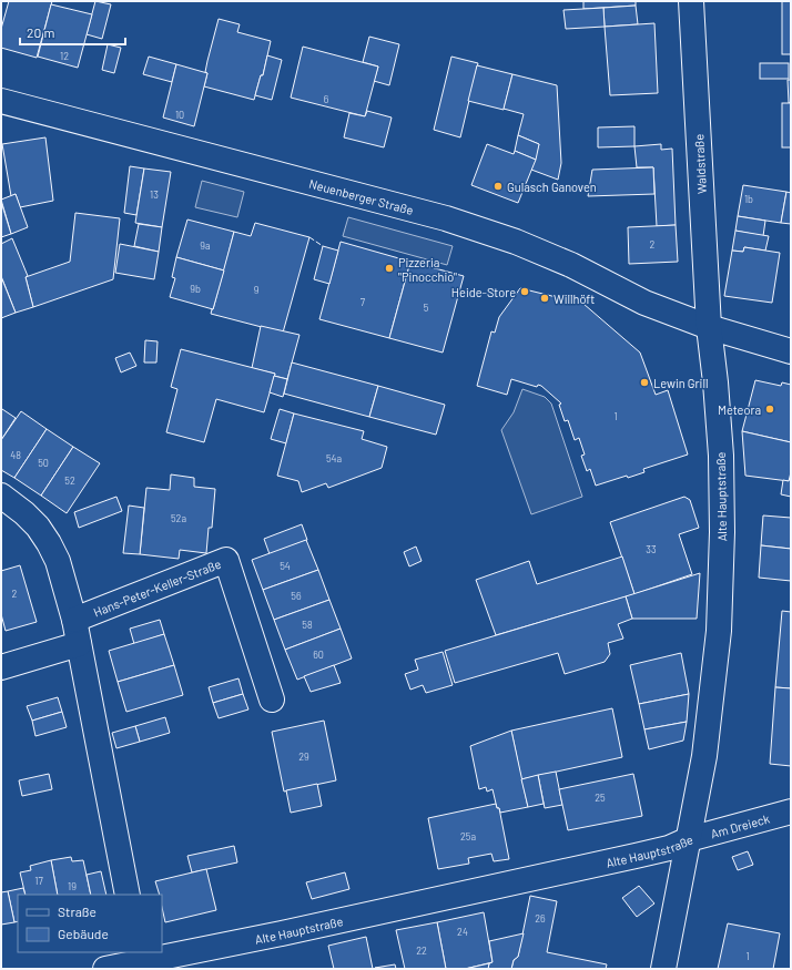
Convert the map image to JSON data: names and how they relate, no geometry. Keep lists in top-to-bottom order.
{
  "streets": {
    "street": [
      "Waldstraße",
      "Neuenberger Straße",
      "Alte Hauptstraße",
      "Hans-Peter-Keller-Straße",
      "Am Dreieck"
    ]
  },
  "crossings": [
    ["Waldstraße", "Neuenberger Straße"],
    ["Waldstraße", "Alte Hauptstraße"],
    ["Neuenberger Straße", "Alte Hauptstraße"],
    ["Alte Hauptstraße", "Am Dreieck"]
  ],
  "places": [
    "Gulasch Ganoven",
    "Pizzeria \"Pinocchio\"",
    "Heide-Store",
    "Willhöft",
    "Lewin Grill",
    "Meteora"
  ],
  "house_numbers": [
    "12",
    "6",
    "10",
    "13",
    "1b",
    "2",
    "9a",
    "9b",
    "9",
    "7",
    "5",
    "1",
    "48",
    "54a",
    "50",
    "52",
    "52a",
    "33",
    "54",
    "2",
    "56",
    "58",
    "60",
    "29",
    "25",
    "25a",
    "17",
    "19",
    "26",
    "24",
    "22",
    "1"
  ],
  "legend": ["Straße", "Gebäude"],
  "scale_bar": "20 m"
}
